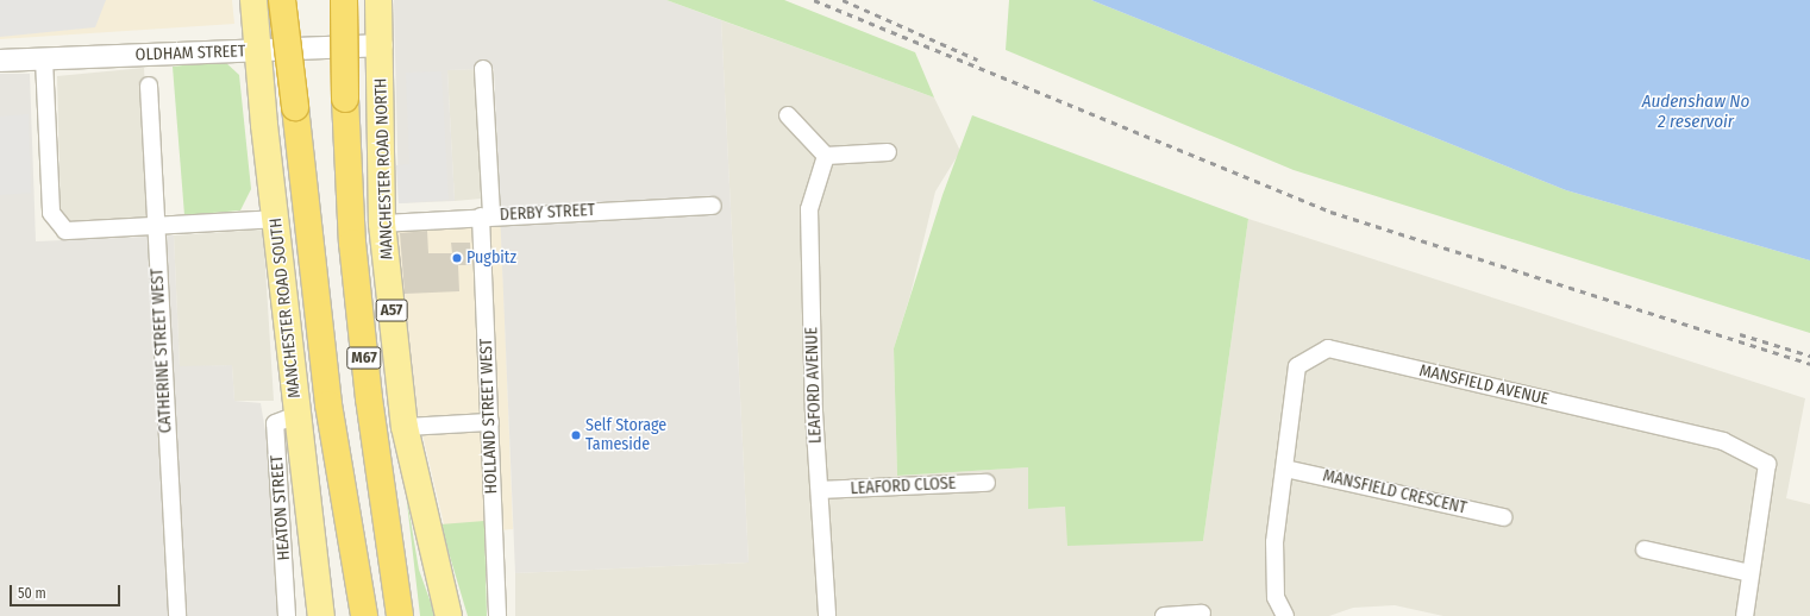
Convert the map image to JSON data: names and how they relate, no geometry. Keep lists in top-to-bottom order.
{
  "streets": {
    "highway": ["M67"],
    "main road": ["MANCHESTER ROAD NORTH", "MANCHESTER ROAD SOUTH", "A57"],
    "street": [
      "OLDHAM STREET",
      "DERBY STREET",
      "CATHERINE STREET WEST",
      "LEAFORD AVENUE",
      "MANSFIELD AVENUE",
      "HOLLAND STREET WEST",
      "LEAFORD CLOSE",
      "MANSFIELD CRESCENT",
      "HEATON STREET"
    ]
  },
  "crossings": [
    ["OLDHAM STREET", "MANCHESTER ROAD NORTH"],
    ["OLDHAM STREET", "MANCHESTER ROAD SOUTH"],
    ["MANCHESTER ROAD NORTH", "DERBY STREET"],
    ["DERBY STREET", "HOLLAND STREET WEST"],
    ["MANCHESTER ROAD SOUTH", "HEATON STREET"],
    ["LEAFORD AVENUE", "LEAFORD CLOSE"],
    ["MANSFIELD AVENUE", "MANSFIELD CRESCENT"]
  ],
  "water": ["Audenshaw No 2 reservoir"],
  "places": ["Pugbitz", "Self Storage Tameside"],
  "scale_bar": "50 m"
}
